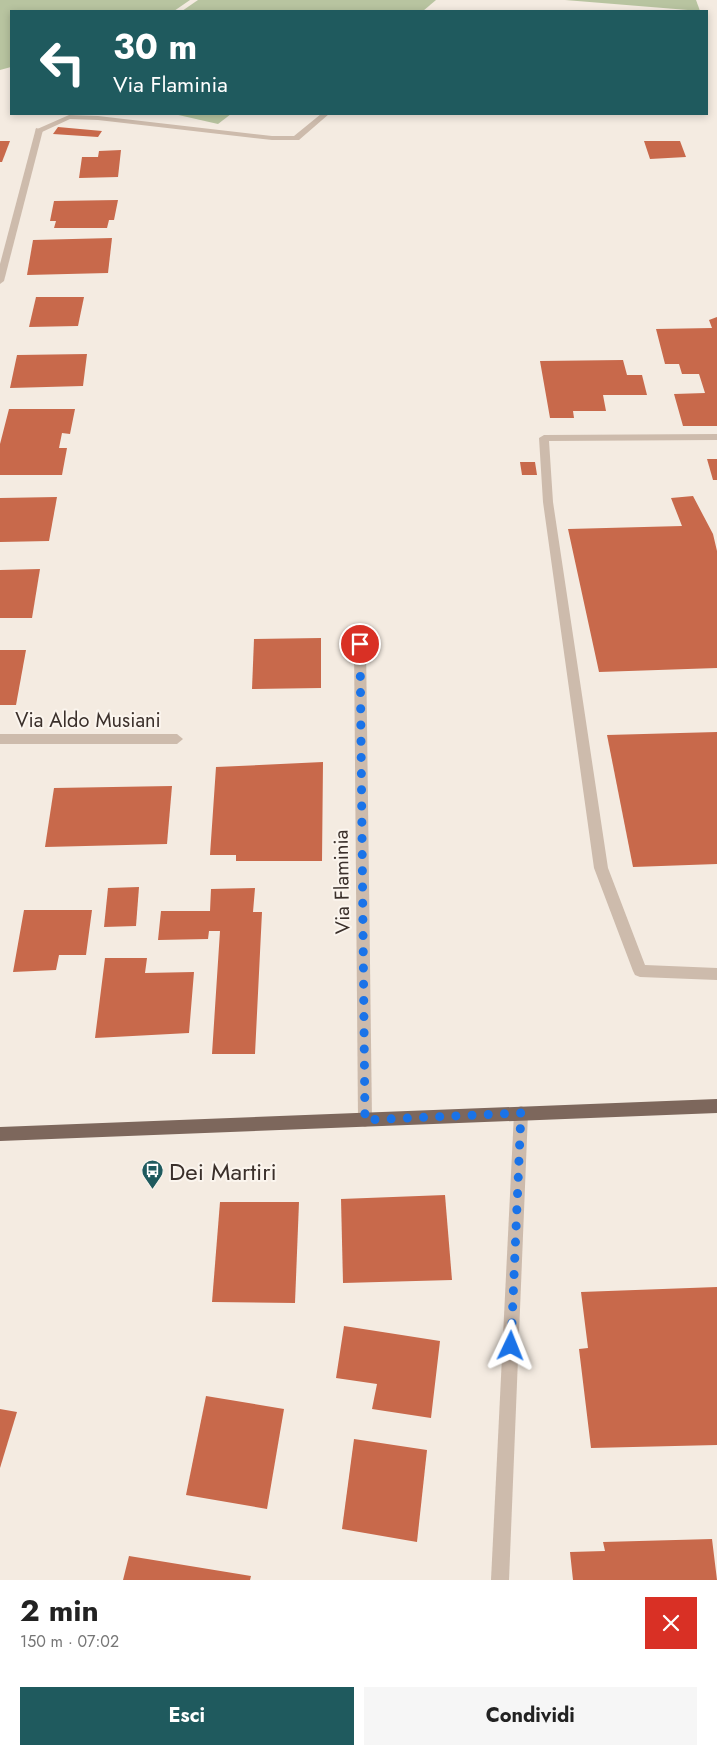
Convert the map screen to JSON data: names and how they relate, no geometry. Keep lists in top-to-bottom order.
{
  "streets": {
    "street": ["Via Aldo Musiani", "Via Flaminia"]
  },
  "places": {
    "bus stop": ["Dei Martiri"]
  },
  "page": {
    "turn": ["30 m", "Via Flaminia"],
    "heading": ["2 min", "150 m · 07:02"],
    "buttons": ["Esci", "Condividi"]
  }
}
